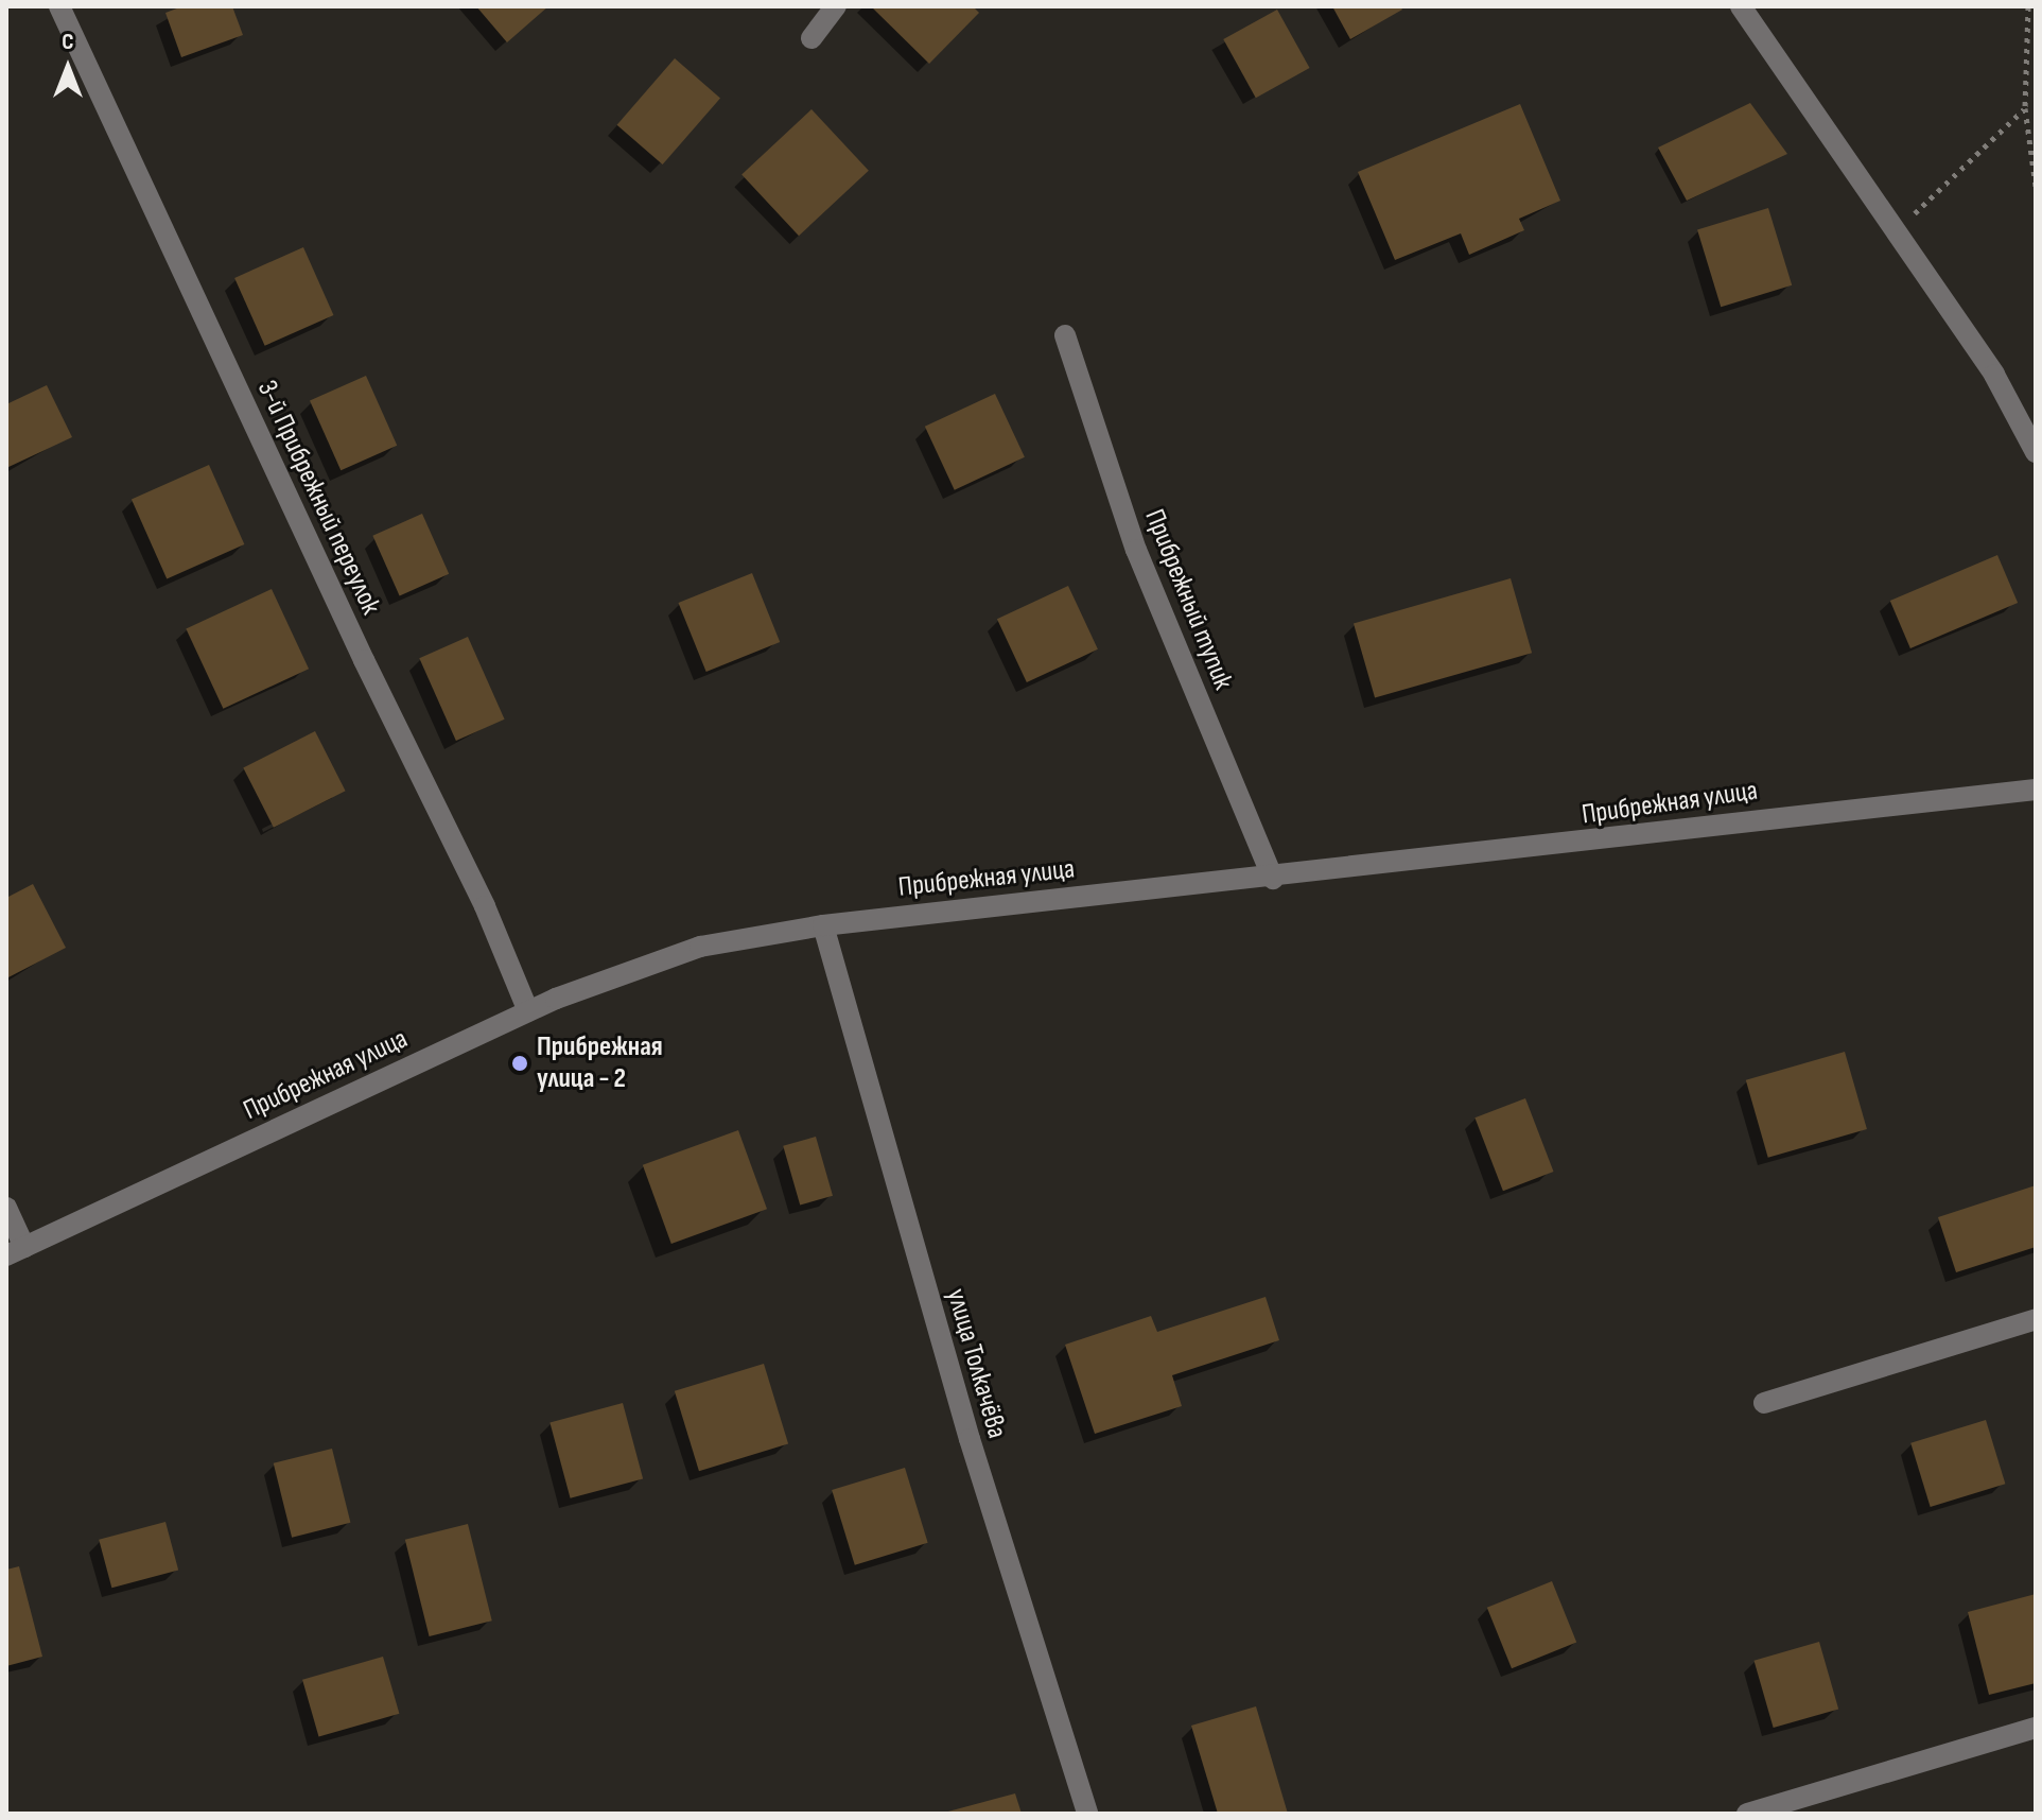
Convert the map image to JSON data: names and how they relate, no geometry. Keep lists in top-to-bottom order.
{
  "streets": {
    "street": [
      "3-й Прибрежный переулок",
      "Прибрежный тупик",
      "Прибрежная улица",
      "улица Толкачёва"
    ]
  },
  "crossings": [
    ["3-й Прибрежный переулок", "Прибрежная улица"],
    ["Прибрежный тупик", "Прибрежная улица"],
    ["Прибрежная улица", "улица Толкачёва"]
  ],
  "places": ["Прибрежная улица - 2"],
  "north": "top"
}
